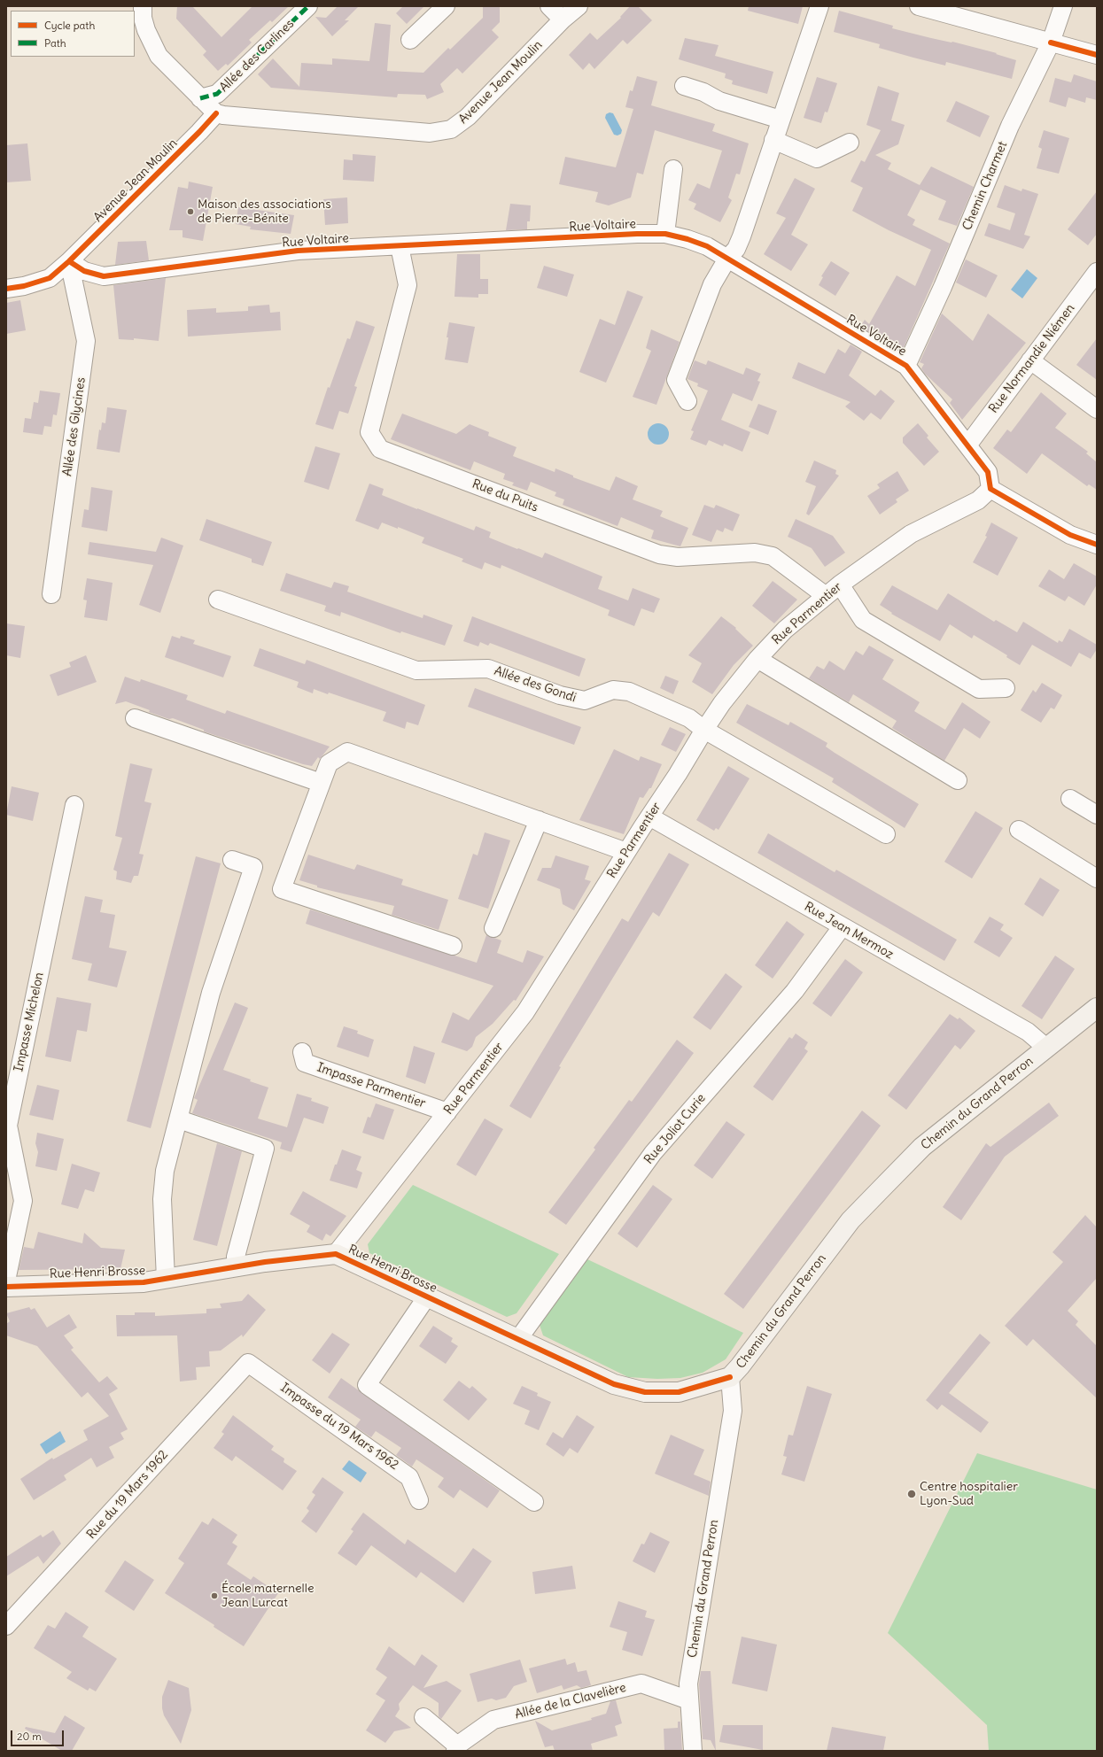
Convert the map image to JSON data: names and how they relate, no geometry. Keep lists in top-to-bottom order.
{
  "streets": {
    "street": [
      "Allée des Carlines",
      "Avenue Jean Moulin",
      "Chemin Charmet",
      "Rue Voltaire",
      "Rue Normandie Niémen",
      "Allée des Glycines",
      "Rue du Puits",
      "Rue Parmentier",
      "Allée des Gondi",
      "Rue Jean Mermoz",
      "Impasse Michelon",
      "Impasse Parmentier",
      "Chemin du Grand Perron",
      "Rue Joliot Curie",
      "Rue Henri Brosse",
      "Impasse du 19 Mars 1962",
      "Rue du 19 Mars 1962",
      "Allée de la Clavelière"
    ]
  },
  "crossings": [
    ["Avenue Jean Moulin", "Rue Voltaire"],
    ["Avenue Jean Moulin", "Allée des Glycines"],
    ["Chemin Charmet", "Rue Voltaire"],
    ["Rue Voltaire", "Rue Normandie Niémen"],
    ["Rue Voltaire", "Allée des Glycines"],
    ["Rue Voltaire", "Rue du Puits"],
    ["Rue Voltaire", "Rue Parmentier"],
    ["Rue du Puits", "Rue Parmentier"],
    ["Rue Parmentier", "Allée des Gondi"],
    ["Rue Parmentier", "Rue Jean Mermoz"],
    ["Rue Parmentier", "Impasse Parmentier"],
    ["Rue Parmentier", "Rue Henri Brosse"],
    ["Rue Jean Mermoz", "Chemin du Grand Perron"],
    ["Rue Jean Mermoz", "Rue Joliot Curie"],
    ["Chemin du Grand Perron", "Rue Henri Brosse"],
    ["Chemin du Grand Perron", "Allée de la Clavelière"],
    ["Rue Joliot Curie", "Rue Henri Brosse"],
    ["Impasse du 19 Mars 1962", "Rue du 19 Mars 1962"]
  ],
  "places": ["Maison des associations de Pierre-Bénite", "Centre hospitalier Lyon-Sud", "École maternelle Jean Lurcat"],
  "legend": ["Cycle path", "Path"],
  "scale_bar": "20 m"
}
